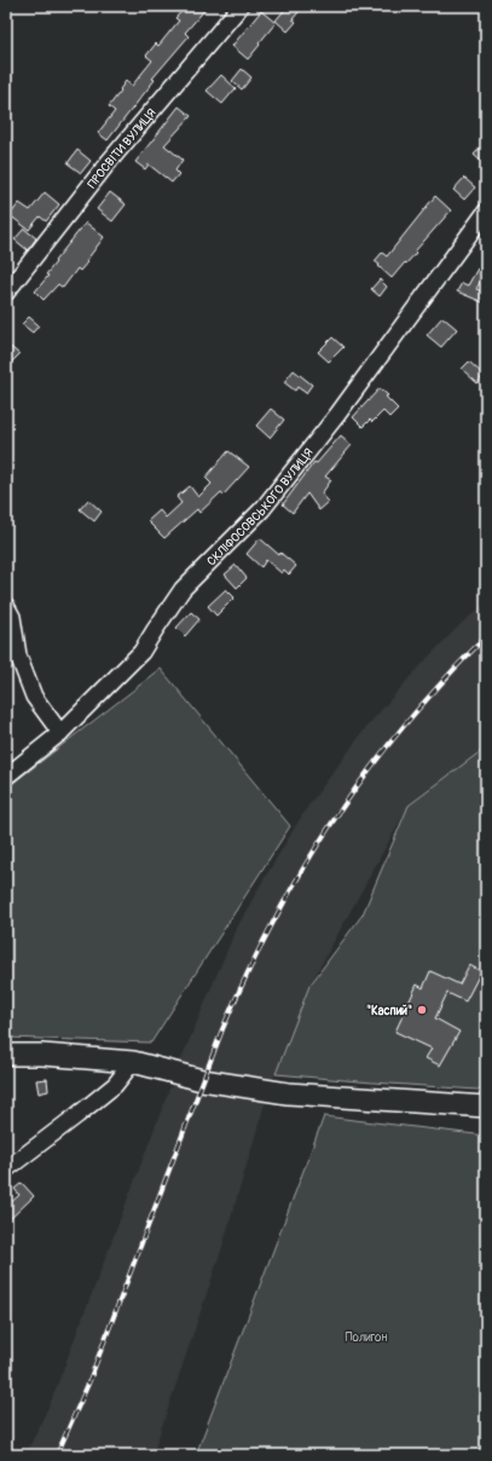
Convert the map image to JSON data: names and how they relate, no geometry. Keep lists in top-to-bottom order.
{
  "streets": {
    "street": ["ПРОСВІТИ ВУЛИЦЯ", "СКЛІФОСОВСЬКОГО ВУЛИЦЯ"]
  },
  "parks": ["Полигон"],
  "places": ["\"Каспий\""]
}
